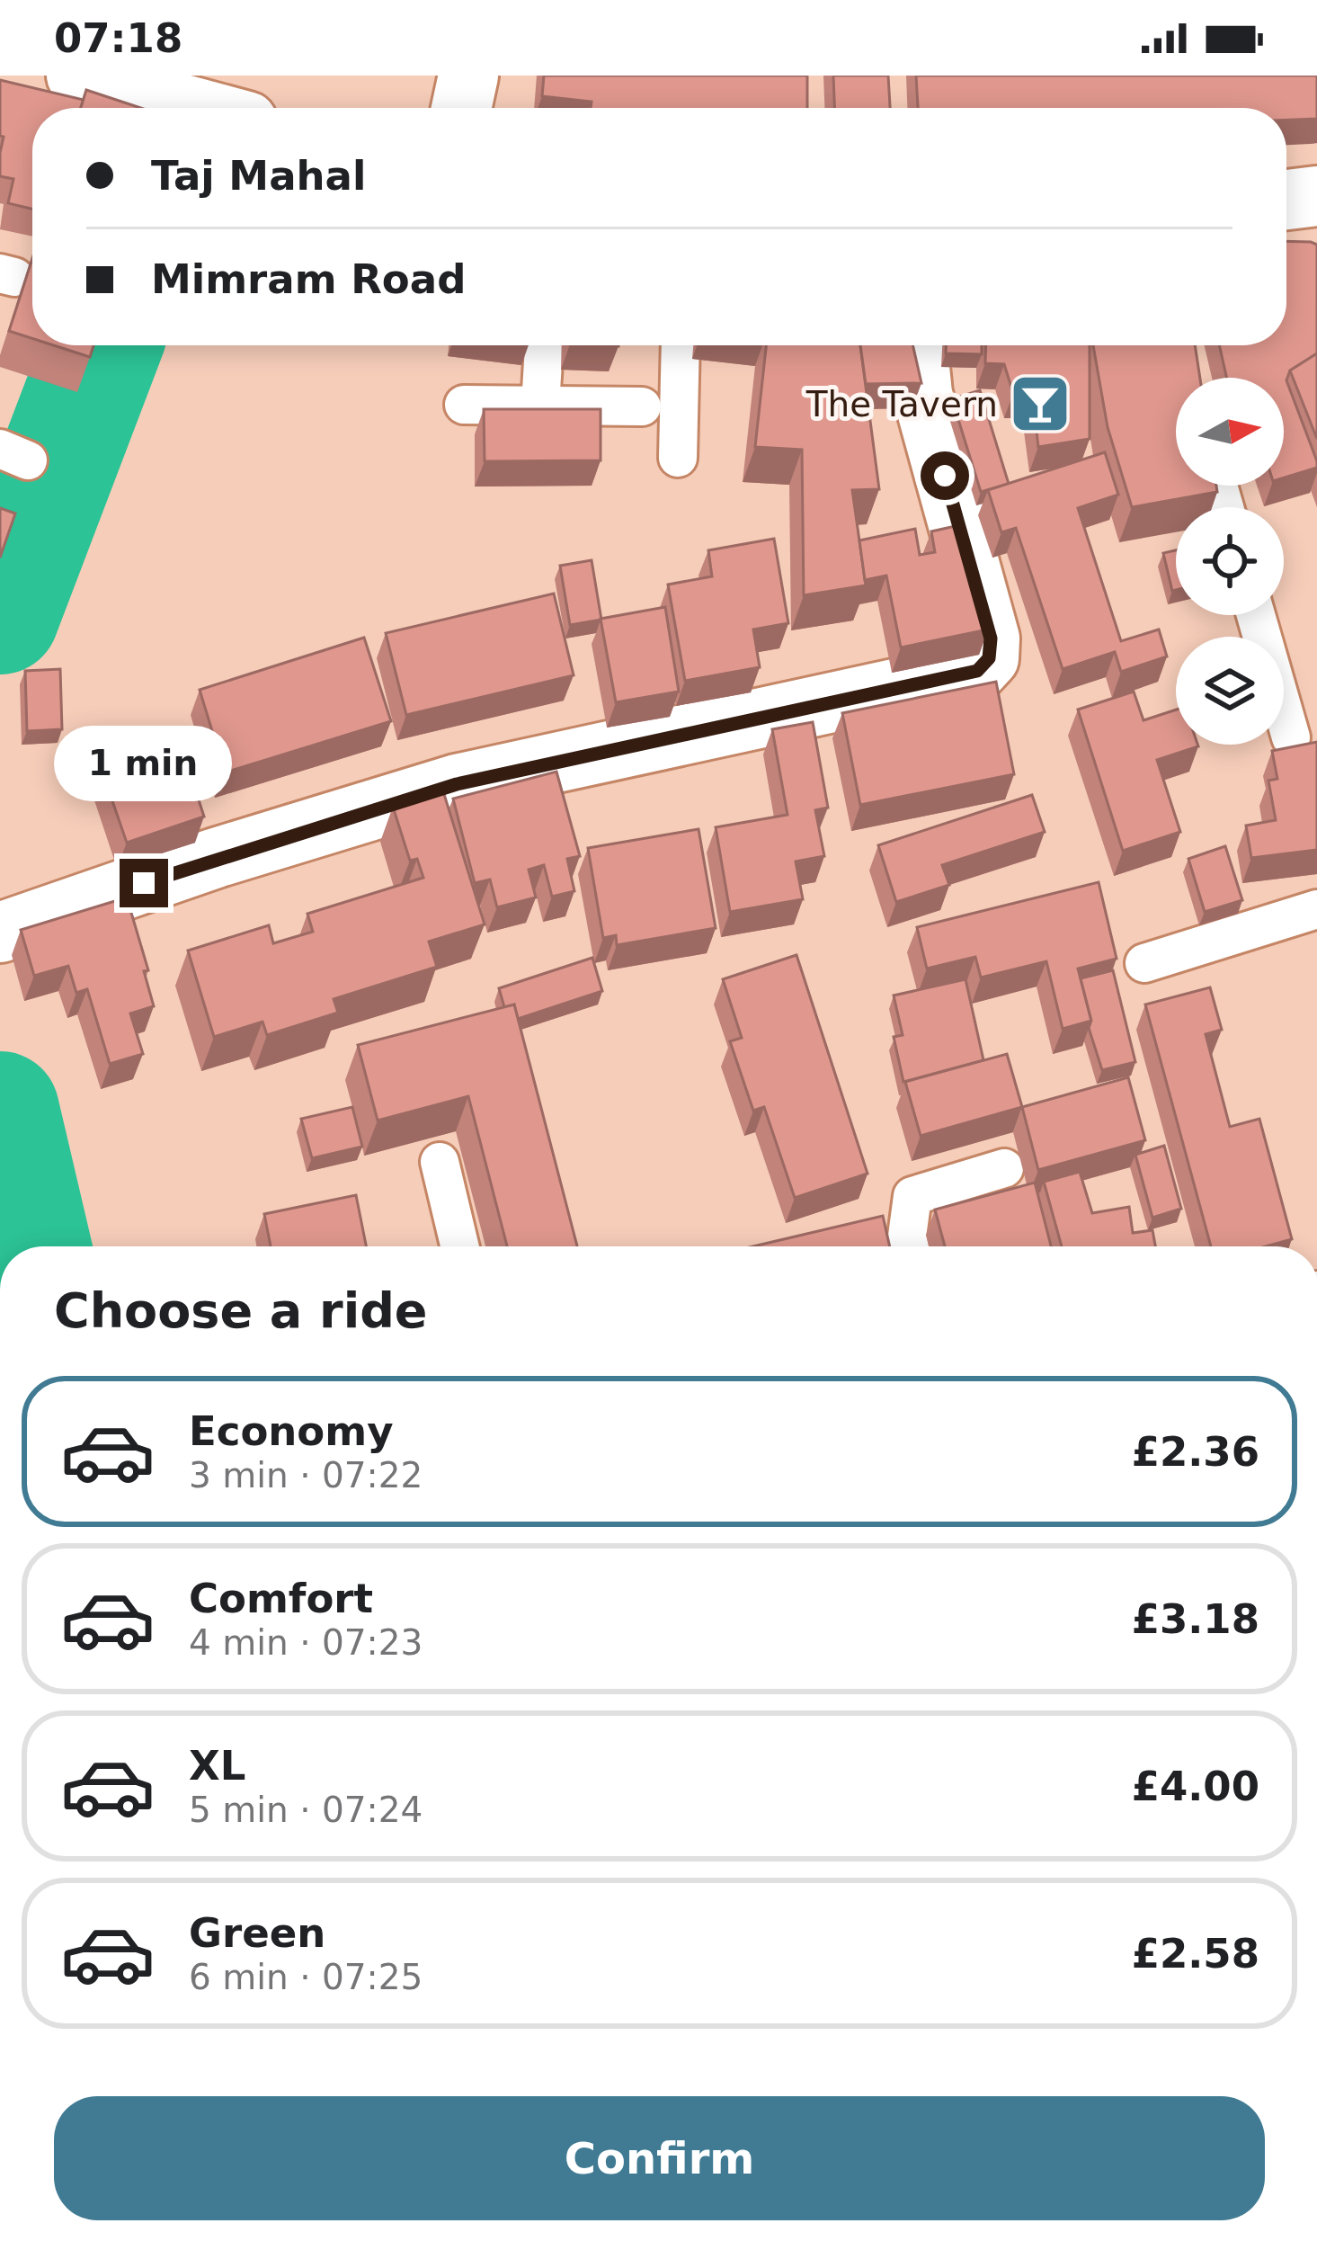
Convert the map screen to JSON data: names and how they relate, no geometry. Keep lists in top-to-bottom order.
{
  "places": {
    "bar": ["The Tavern"]
  },
  "north": "right",
  "page": {
    "status": "07:18",
    "banner": ["Taj Mahal", "Mimram Road"],
    "bubble": "1 min",
    "heading": "Choose a ride",
    "list": [
      {
        "name": "Economy",
        "note": "3 min · 07:22",
        "value": "£2.36"
      },
      {
        "name": "Comfort",
        "note": "4 min · 07:23",
        "value": "£3.18"
      },
      {
        "name": "XL",
        "note": "5 min · 07:24",
        "value": "£4.00"
      },
      {
        "name": "Green",
        "note": "6 min · 07:25",
        "value": "£2.58"
      }
    ],
    "buttons": "Confirm"
  }
}
